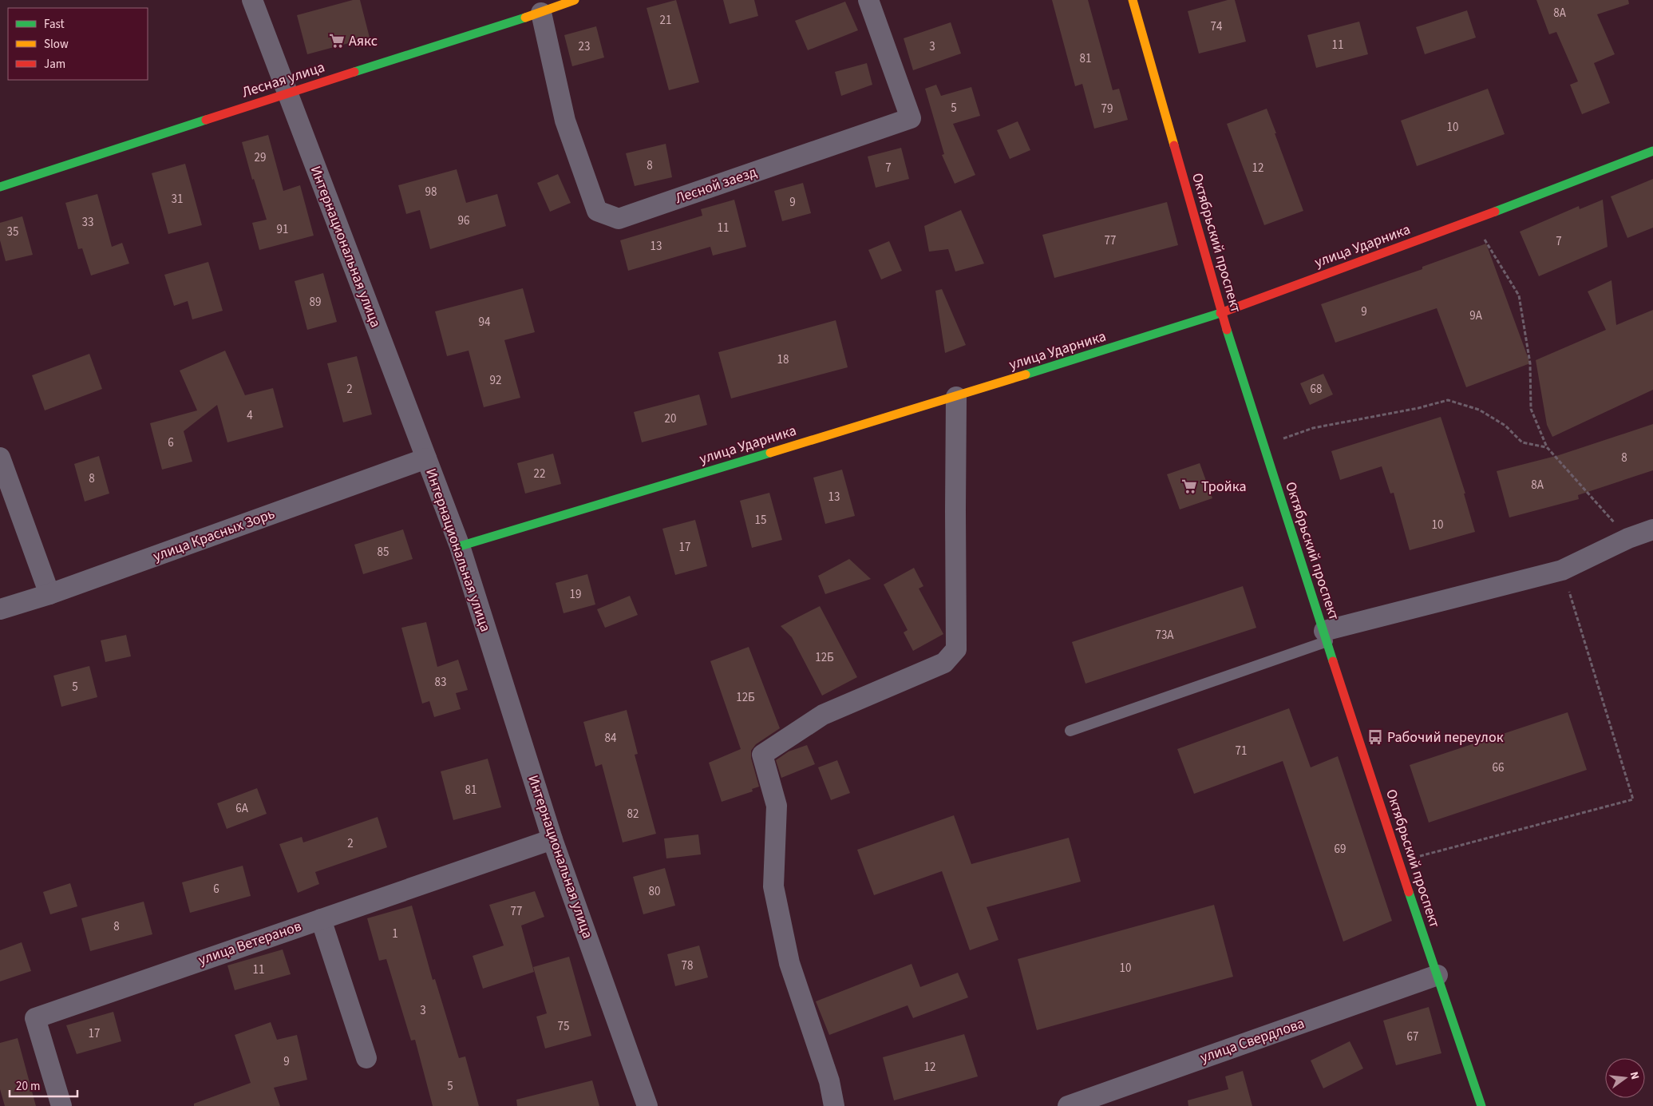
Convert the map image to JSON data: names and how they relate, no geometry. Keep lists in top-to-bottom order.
{
  "streets": {
    "street": [
      "Лесная улица",
      "Лесной заезд",
      "Октябрьский проспект",
      "улица Ударника",
      "Интернациональная улица",
      "улица Красных Зорь",
      "улица Ветеранов",
      "улица Свердлова"
    ]
  },
  "crossings": [
    ["Лесная улица", "Лесной заезд"],
    ["Лесная улица", "Интернациональная улица"],
    ["Октябрьский проспект", "улица Ударника"],
    ["Октябрьский проспект", "улица Свердлова"],
    ["улица Ударника", "Интернациональная улица"],
    ["Интернациональная улица", "улица Красных Зорь"],
    ["Интернациональная улица", "улица Ветеранов"]
  ],
  "places": {
    "supermarket": ["Аякс", "Тройка"],
    "bus stop": ["Рабочий переулок"]
  },
  "house_numbers": [
    "8А",
    "21",
    "74",
    "11",
    "23",
    "3",
    "81",
    "5",
    "79",
    "10",
    "29",
    "8",
    "7",
    "12",
    "98",
    "31",
    "9",
    "96",
    "33",
    "11",
    "91",
    "35",
    "77",
    "7",
    "13",
    "89",
    "9",
    "9А",
    "94",
    "18",
    "92",
    "2",
    "68",
    "4",
    "20",
    "6",
    "8",
    "22",
    "8",
    "8А",
    "13",
    "15",
    "10",
    "17",
    "85",
    "19",
    "73А",
    "12Б",
    "83",
    "5",
    "12Б",
    "84",
    "71",
    "66",
    "81",
    "6А",
    "82",
    "2",
    "69",
    "6",
    "80",
    "77",
    "8",
    "1",
    "78",
    "10",
    "11",
    "3",
    "75",
    "17",
    "67",
    "9",
    "12",
    "5"
  ],
  "legend": ["Fast", "Slow", "Jam"],
  "scale_bar": "20 m",
  "north": "right"
}
